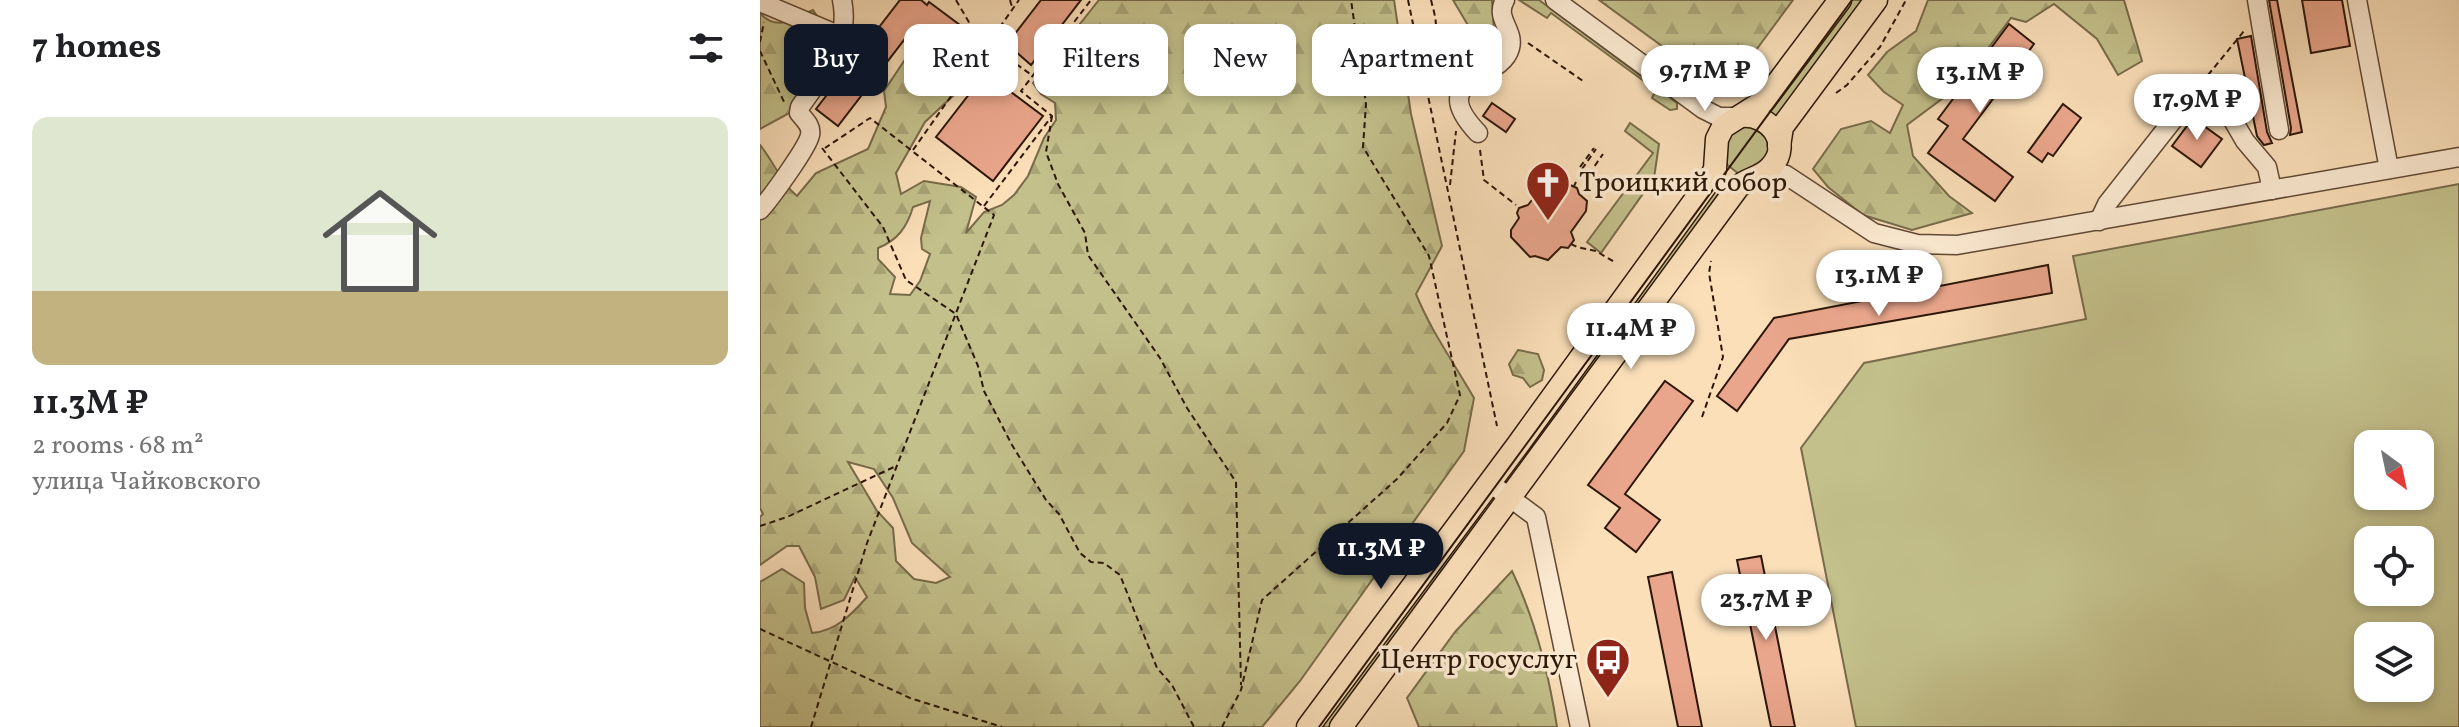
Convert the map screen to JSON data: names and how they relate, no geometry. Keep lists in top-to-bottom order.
{
  "places": {
    "church": ["Троицкий собор"],
    "bus stop": ["Центр госуслуг"]
  },
  "north": "bottom right",
  "page": {
    "heading": "7 homes",
    "chip": [
      "Buy",
      "Rent",
      "Filters",
      "New",
      "Apartment"
    ],
    "price": [
      "9.71M ₽",
      "13.1M ₽",
      "17.9M ₽",
      "13.1M ₽",
      "11.4M ₽",
      "11.3M ₽",
      "23.7M ₽"
    ],
    "list": [
      {
        "name": "11.3M ₽",
        "note": "2 rooms · 68 m² · улица Чайковского"
      }
    ]
  }
}
